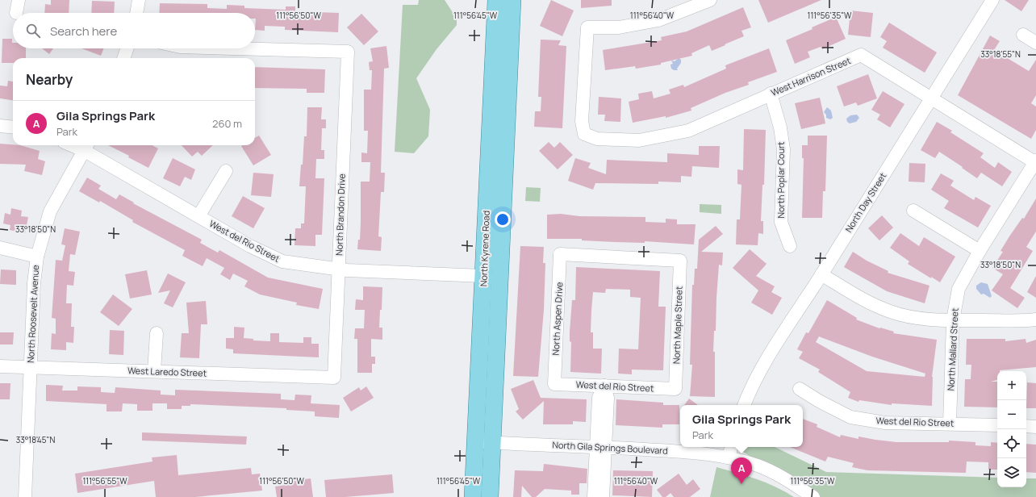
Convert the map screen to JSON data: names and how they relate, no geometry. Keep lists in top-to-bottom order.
{
  "streets": {
    "main road": ["North Kyrene Road"],
    "street": [
      "West Harrison Street",
      "North Poplar Court",
      "North Day Street",
      "North Brandon Drive",
      "West del Rio Street",
      "North Roosevelt Avenue",
      "North Aspen Drive",
      "North Maple Street",
      "North Mallard Street",
      "West Laredo Street",
      "North Gila Springs Boulevard"
    ]
  },
  "crossings": [
    ["West Harrison Street", "North Poplar Court"],
    ["West Harrison Street", "North Day Street"],
    ["West Harrison Street", "North Mallard Street"],
    ["North Brandon Drive", "West del Rio Street"],
    ["North Brandon Drive", "West Laredo Street"],
    ["West del Rio Street", "North Kyrene Road"],
    ["West del Rio Street", "North Roosevelt Avenue"],
    ["West del Rio Street", "North Aspen Drive"],
    ["West del Rio Street", "North Maple Street"],
    ["West del Rio Street", "North Mallard Street"],
    ["North Kyrene Road", "North Gila Springs Boulevard"],
    ["North Roosevelt Avenue", "West Laredo Street"],
    ["North Aspen Drive", "North Maple Street"]
  ],
  "page": {
    "search": "Search here",
    "heading": "Nearby",
    "list": [
      {
        "mark": "A",
        "name": "Gila Springs Park",
        "note": "Park",
        "value": "260 m"
      }
    ],
    "map_buttons": ["+", "−"],
    "popup": ["Gila Springs Park", "Park"],
    "pins": "A"
  },
  "coordinates": [
    "111°56'50\"W",
    "111°56'45\"W",
    "111°56'40\"W",
    "111°56'35\"W",
    "33°18'55\"N",
    "33°18'50\"N",
    "33°18'45\"N",
    "111°56'55\"W"
  ]
}
